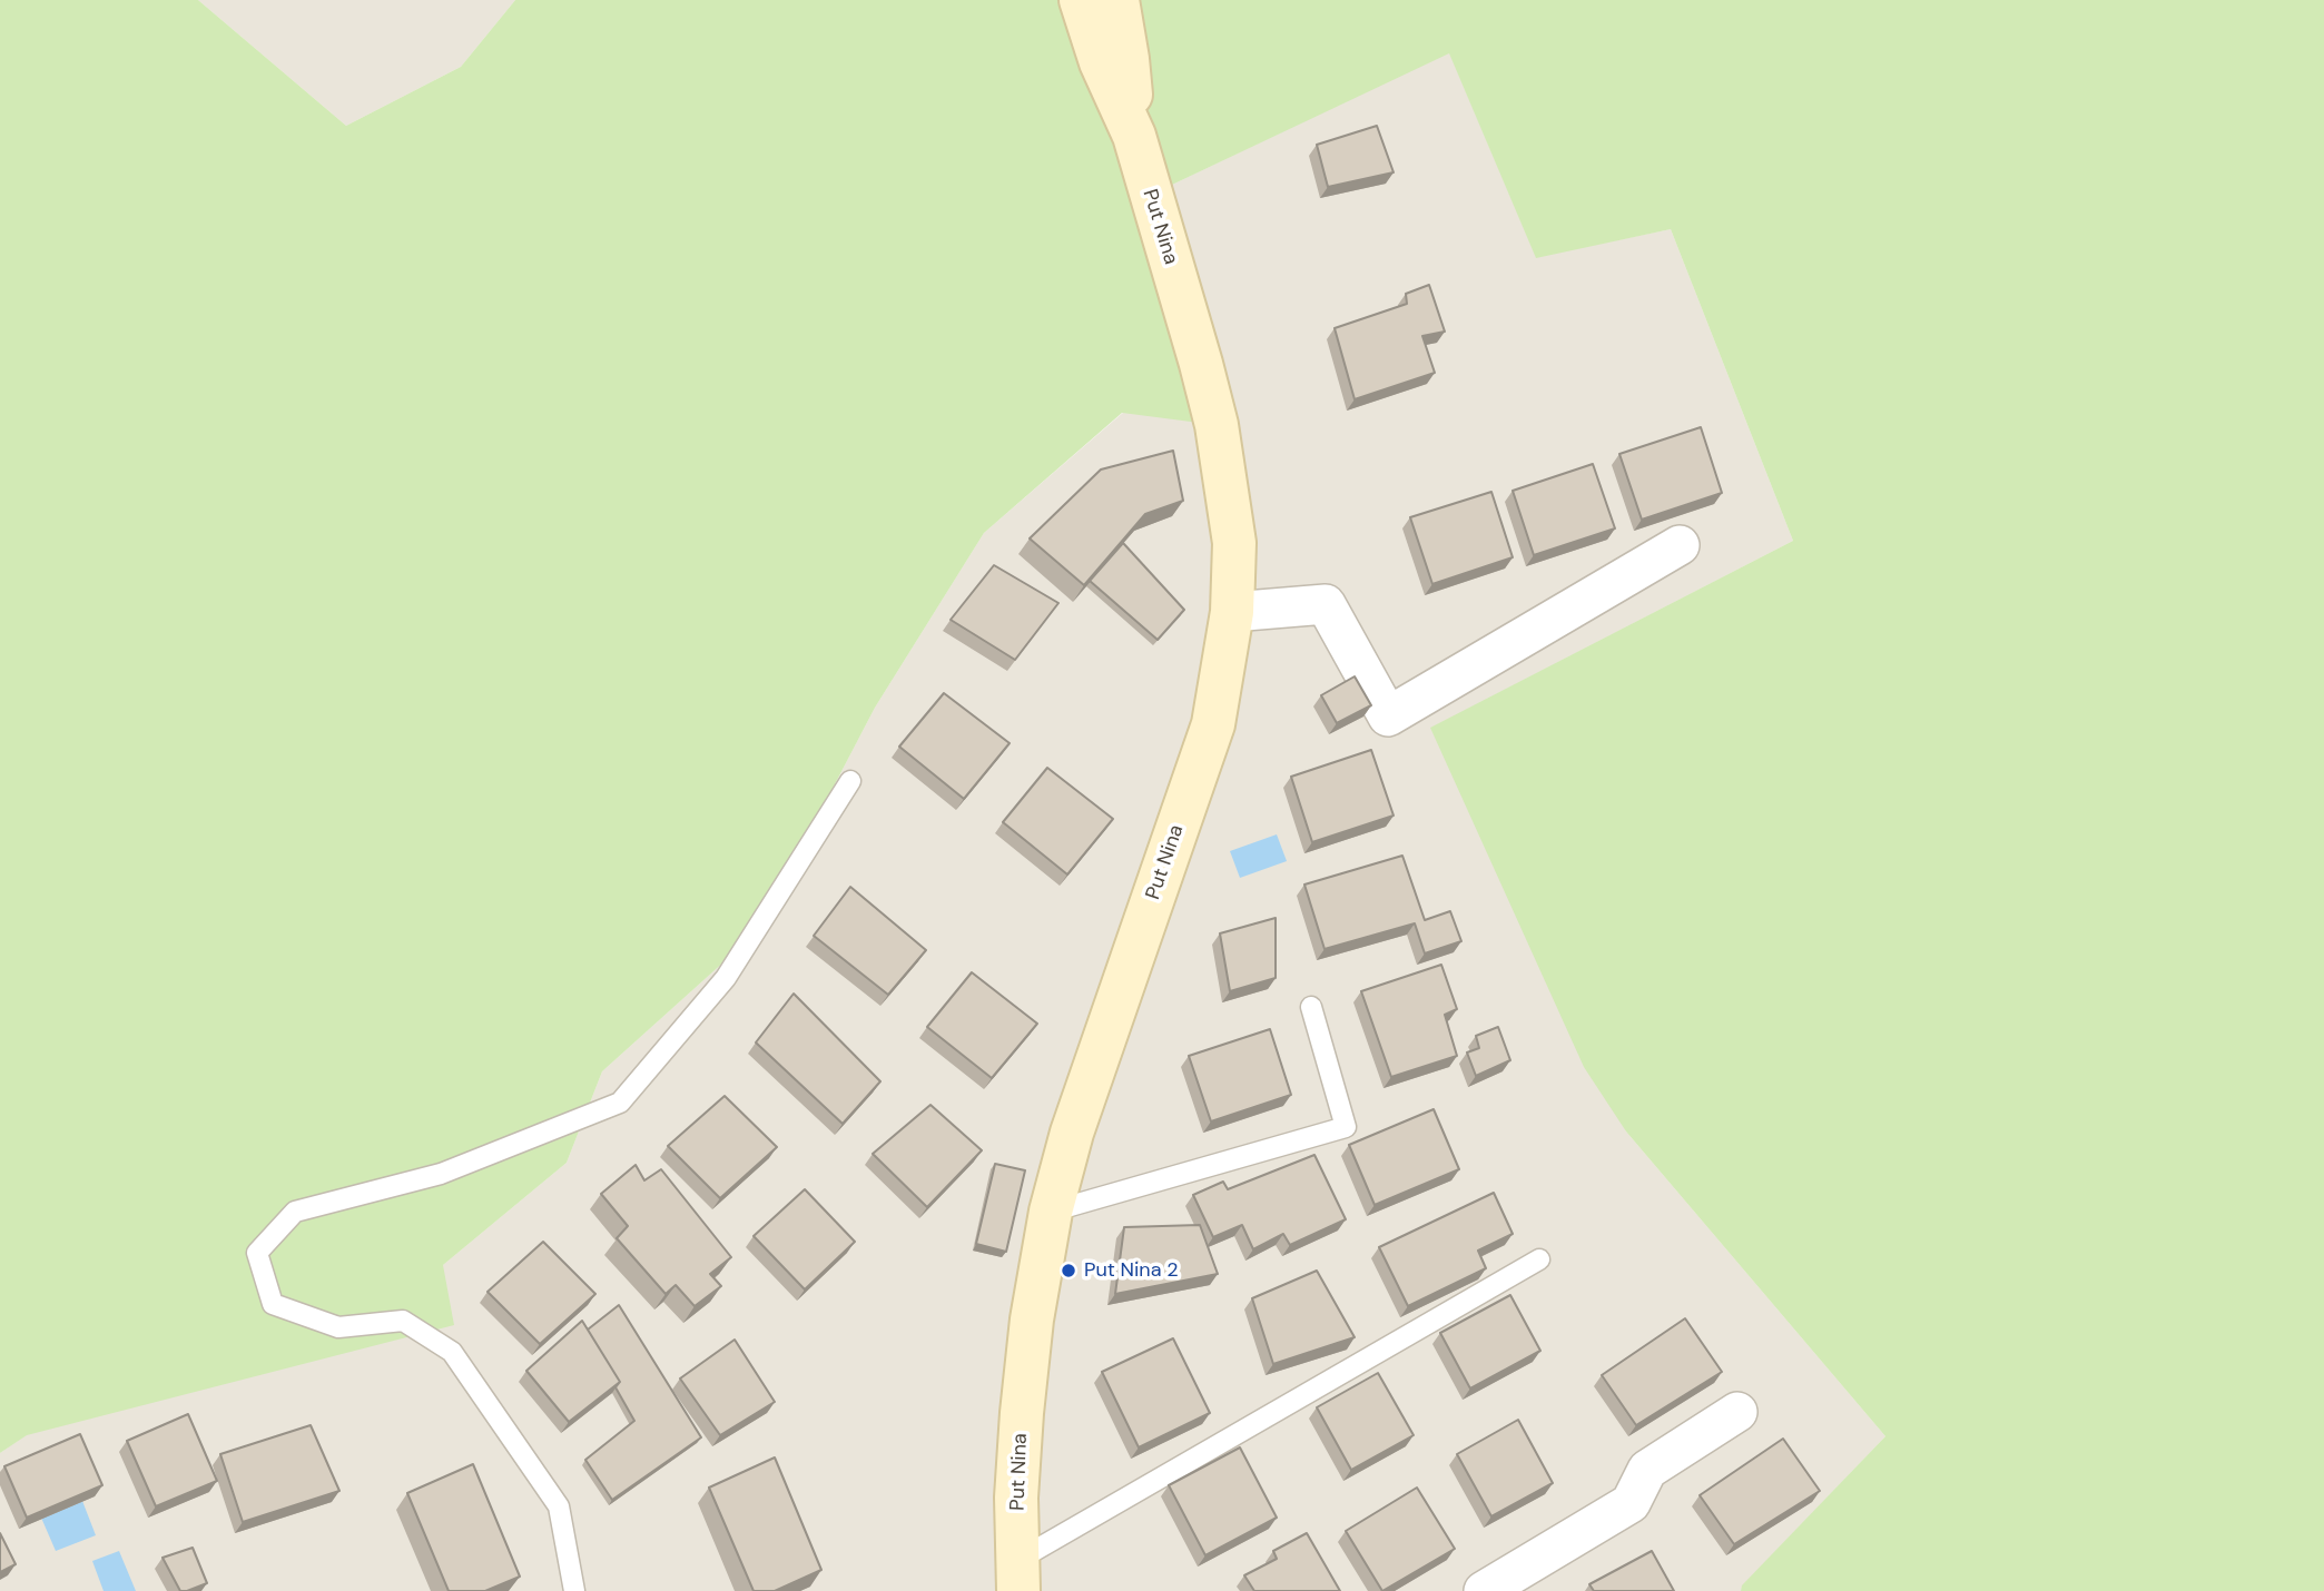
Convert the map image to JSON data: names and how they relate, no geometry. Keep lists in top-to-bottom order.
{
  "streets": {
    "main road": ["Put Nina"]
  },
  "places": ["Put Nina 2"]
}
